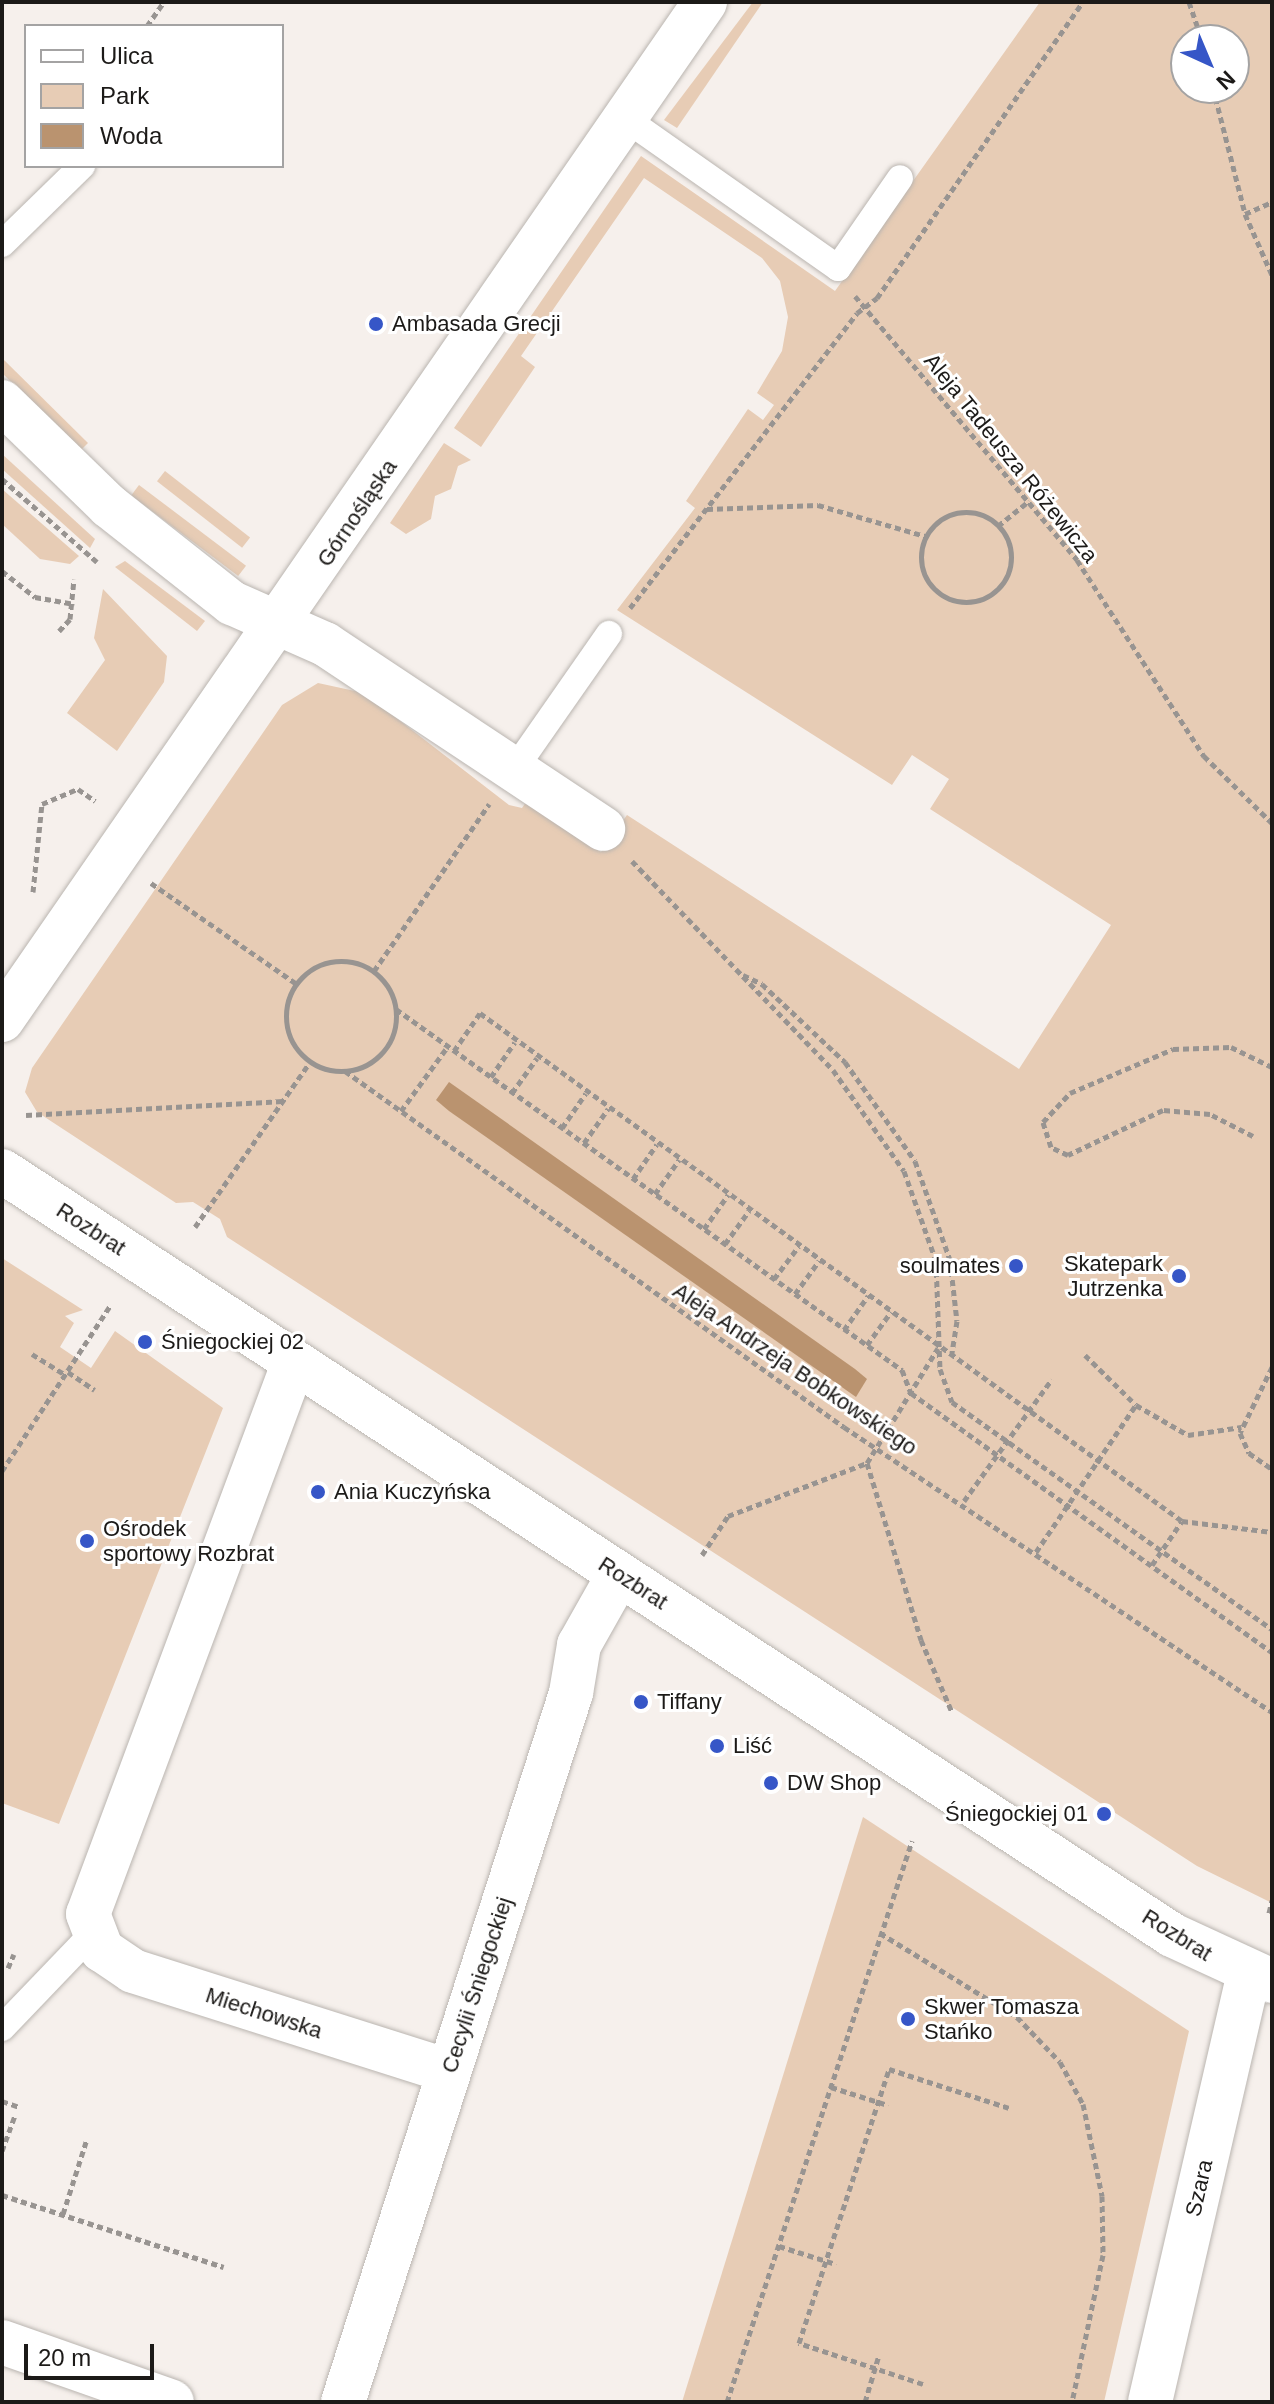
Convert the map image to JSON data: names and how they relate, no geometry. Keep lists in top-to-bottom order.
{
  "streets": {
    "street": [
      "Górnośląska",
      "Rozbrat",
      "Cecylii Śniegockiej",
      "Miechowska",
      "Szara"
    ],
    "path": ["Aleja Tadeusza Różewicza", "Aleja Andrzeja Bobkowskiego"]
  },
  "crossings": [
    ["Rozbrat", "Cecylii Śniegockiej"],
    ["Rozbrat", "Szara"],
    ["Cecylii Śniegockiej", "Miechowska"]
  ],
  "places": [
    "Ambasada Grecji",
    "soulmates",
    "Skatepark Jutrzenka",
    "Śniegockiej 02",
    "Ania Kuczyńska",
    "Ośrodek sportowy Rozbrat",
    "Tiffany",
    "Liść",
    "DW Shop",
    "Śniegockiej 01",
    "Skwer Tomasza Stańko"
  ],
  "legend": ["Ulica", "Park", "Woda"],
  "scale_bar": "20 m",
  "north": "bottom right"
}
